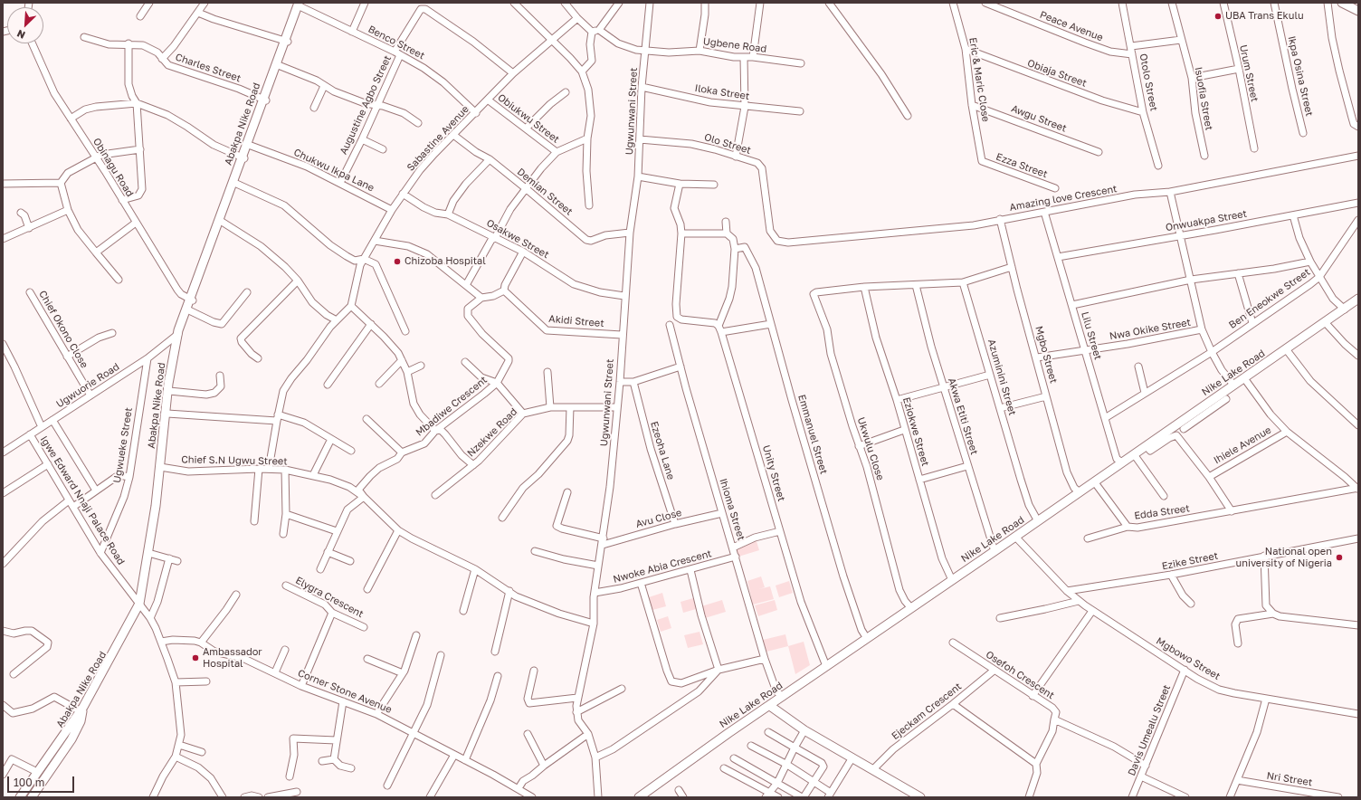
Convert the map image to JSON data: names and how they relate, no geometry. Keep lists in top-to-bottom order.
{
  "streets": {
    "main road": ["Abakpa Nike Road", "Nike Lake Road"],
    "street": [
      "Peace Avenue",
      "Benco Street",
      "Ugbene Road",
      "Charles Street",
      "Obiaja Street",
      "Urum Street",
      "Ikpa Osina Street",
      "Eric & Maric Close",
      "Otolo Street",
      "Iloka Street",
      "Isuofia Street",
      "Augustine Agbo Street",
      "Ugwunwani Street",
      "Obiukwu Street",
      "Awgu Street",
      "Sabastine Avenue",
      "Olo Street",
      "Ezza Street",
      "Obinagu Road",
      "Chukwu Ikpa Lane",
      "Demian Street",
      "Amazing love Crescent",
      "Onwuakpa Street",
      "Osakwe Street",
      "Ben Eneokwe Street",
      "Akidi Street",
      "Chief Okono Close",
      "Nwa Okike Street",
      "Lilu Street",
      "Mgbo Street",
      "Azuminini Street",
      "Ugwuorie Road",
      "Mbadiwe Crescent",
      "Akwa Etiti Street",
      "Eziokwe Street",
      "Nzekwe Road",
      "Emmanuel Street",
      "Ugwueke Street",
      "Ihiele Avenue",
      "Ukwulu Close",
      "Ezeoha Lane",
      "Chief S.N Ugwu Street",
      "Unity Street",
      "Igwe Edward Nnaji Palace Road",
      "Ihioma Street",
      "Edda Street",
      "Avu Close",
      "Ezike Street",
      "Nwoke Abia Crescent",
      "Elygra Crescent",
      "Mgbowo Street",
      "Osefoh Crescent",
      "Corner Stone Avenue",
      "Ejeckam Crescent",
      "Davis Umealu Street",
      "Nri Street"
    ]
  },
  "crossings": [
    ["Peace Avenue", "Otolo Street"],
    ["Benco Street", "Augustine Agbo Street"],
    ["Benco Street", "Abakpa Nike Road"],
    ["Benco Street", "Sabastine Avenue"],
    ["Ugbene Road", "Ugwunwani Street"],
    ["Charles Street", "Abakpa Nike Road"],
    ["Obiaja Street", "Eric & Maric Close"],
    ["Obiaja Street", "Otolo Street"],
    ["Eric & Maric Close", "Awgu Street"],
    ["Eric & Maric Close", "Ezza Street"],
    ["Iloka Street", "Ugwunwani Street"],
    ["Augustine Agbo Street", "Sabastine Avenue"],
    ["Augustine Agbo Street", "Chukwu Ikpa Lane"],
    ["Ugwunwani Street", "Olo Street"],
    ["Ugwunwani Street", "Demian Street"],
    ["Ugwunwani Street", "Osakwe Street"],
    ["Ugwunwani Street", "Akidi Street"],
    ["Ugwunwani Street", "Nzekwe Road"],
    ["Ugwunwani Street", "Chief S.N Ugwu Street"],
    ["Ugwunwani Street", "Avu Close"],
    ["Ugwunwani Street", "Nwoke Abia Crescent"],
    ["Obiukwu Street", "Sabastine Avenue"],
    ["Abakpa Nike Road", "Obinagu Road"],
    ["Abakpa Nike Road", "Chukwu Ikpa Lane"],
    ["Abakpa Nike Road", "Ugwuorie Road"],
    ["Abakpa Nike Road", "Chief S.N Ugwu Street"],
    ["Abakpa Nike Road", "Igwe Edward Nnaji Palace Road"],
    ["Sabastine Avenue", "Chukwu Ikpa Lane"],
    ["Sabastine Avenue", "Demian Street"],
    ["Sabastine Avenue", "Osakwe Street"],
    ["Olo Street", "Amazing love Crescent"],
    ["Amazing love Crescent", "Lilu Street"],
    ["Amazing love Crescent", "Mgbo Street"],
    ["Onwuakpa Street", "Lilu Street"],
    ["Ben Eneokwe Street", "Lilu Street"],
    ["Chief Okono Close", "Ugwuorie Road"],
    ["Nwa Okike Street", "Lilu Street"],
    ["Nwa Okike Street", "Mgbo Street"],
    ["Lilu Street", "Nike Lake Road"],
    ["Mgbo Street", "Nike Lake Road"],
    ["Nike Lake Road", "Azuminini Street"],
    ["Nike Lake Road", "Akwa Etiti Street"],
    ["Nike Lake Road", "Eziokwe Street"],
    ["Nike Lake Road", "Emmanuel Street"],
    ["Nike Lake Road", "Ukwulu Close"],
    ["Nike Lake Road", "Unity Street"],
    ["Nike Lake Road", "Ihioma Street"],
    ["Nike Lake Road", "Edda Street"],
    ["Nike Lake Road", "Mgbowo Street"],
    ["Ugwuorie Road", "Ugwueke Street"],
    ["Ugwuorie Road", "Igwe Edward Nnaji Palace Road"],
    ["Mbadiwe Crescent", "Chief S.N Ugwu Street"],
    ["Eziokwe Street", "Ukwulu Close"],
    ["Ugwueke Street", "Igwe Edward Nnaji Palace Road"],
    ["Ezeoha Lane", "Avu Close"],
    ["Igwe Edward Nnaji Palace Road", "Corner Stone Avenue"],
    ["Ihioma Street", "Avu Close"],
    ["Ihioma Street", "Nwoke Abia Crescent"],
    ["Ezike Street", "Mgbowo Street"],
    ["Mgbowo Street", "Davis Umealu Street"],
    ["Osefoh Crescent", "Ejeckam Crescent"]
  ],
  "places": [
    "UBA Trans Ekulu",
    "Chizoba Hospital",
    "National open university of Nigeria",
    "Ambassador Hospital"
  ],
  "scale_bar": "100 m",
  "north": "bottom left"
}
